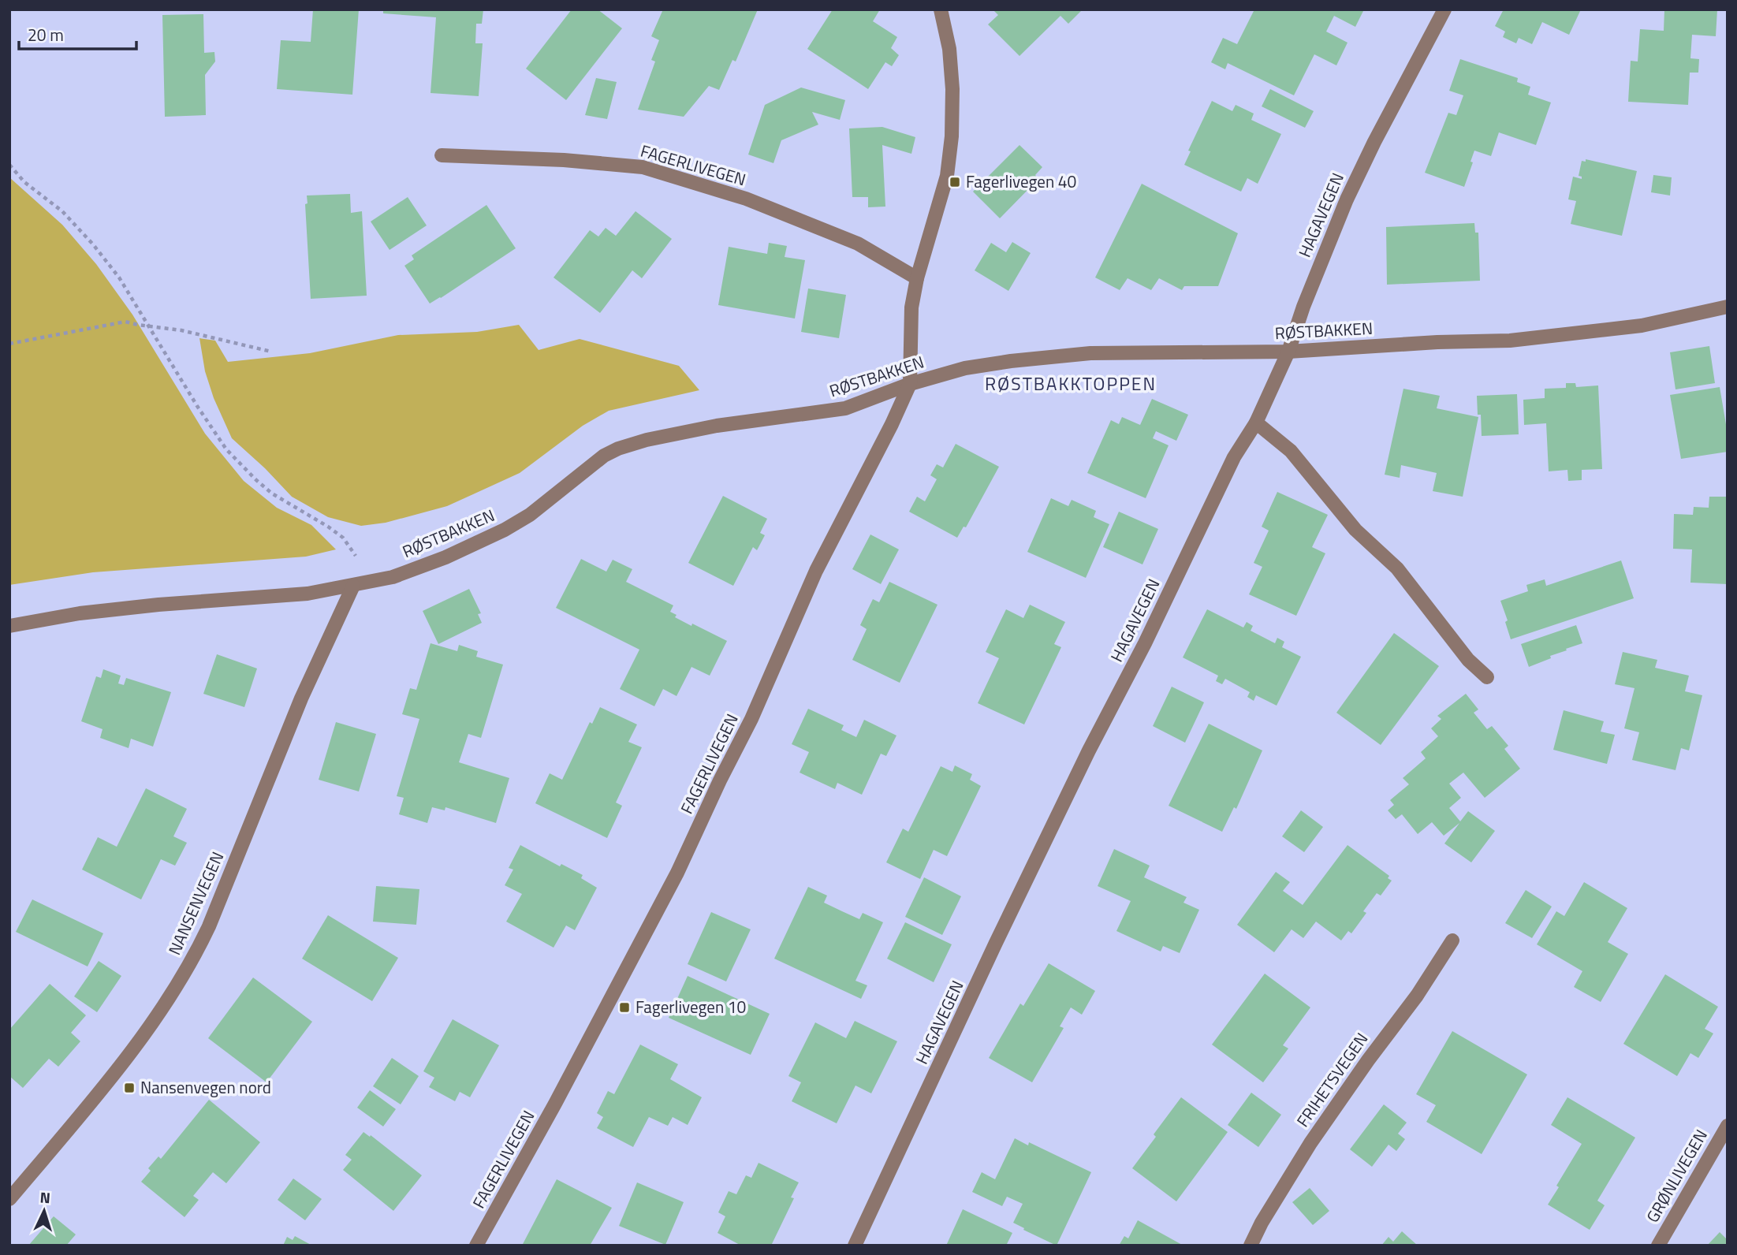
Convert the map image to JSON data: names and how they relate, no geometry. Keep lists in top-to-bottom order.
{
  "streets": {
    "street": [
      "FAGERLIVEGEN",
      "HAGAVEGEN",
      "RØSTBAKKEN",
      "NANSENVEGEN",
      "FRIHETSVEGEN",
      "GRØNLIVEGEN"
    ]
  },
  "crossings": [
    ["FAGERLIVEGEN", "RØSTBAKKEN"],
    ["HAGAVEGEN", "RØSTBAKKEN"],
    ["RØSTBAKKEN", "NANSENVEGEN"]
  ],
  "districts": ["RØSTBAKKTOPPEN"],
  "places": {
    "transit": ["Fagerlivegen 40", "Fagerlivegen 10", "Nansenvegen nord"]
  },
  "scale_bar": "20 m",
  "north": "top"
}
